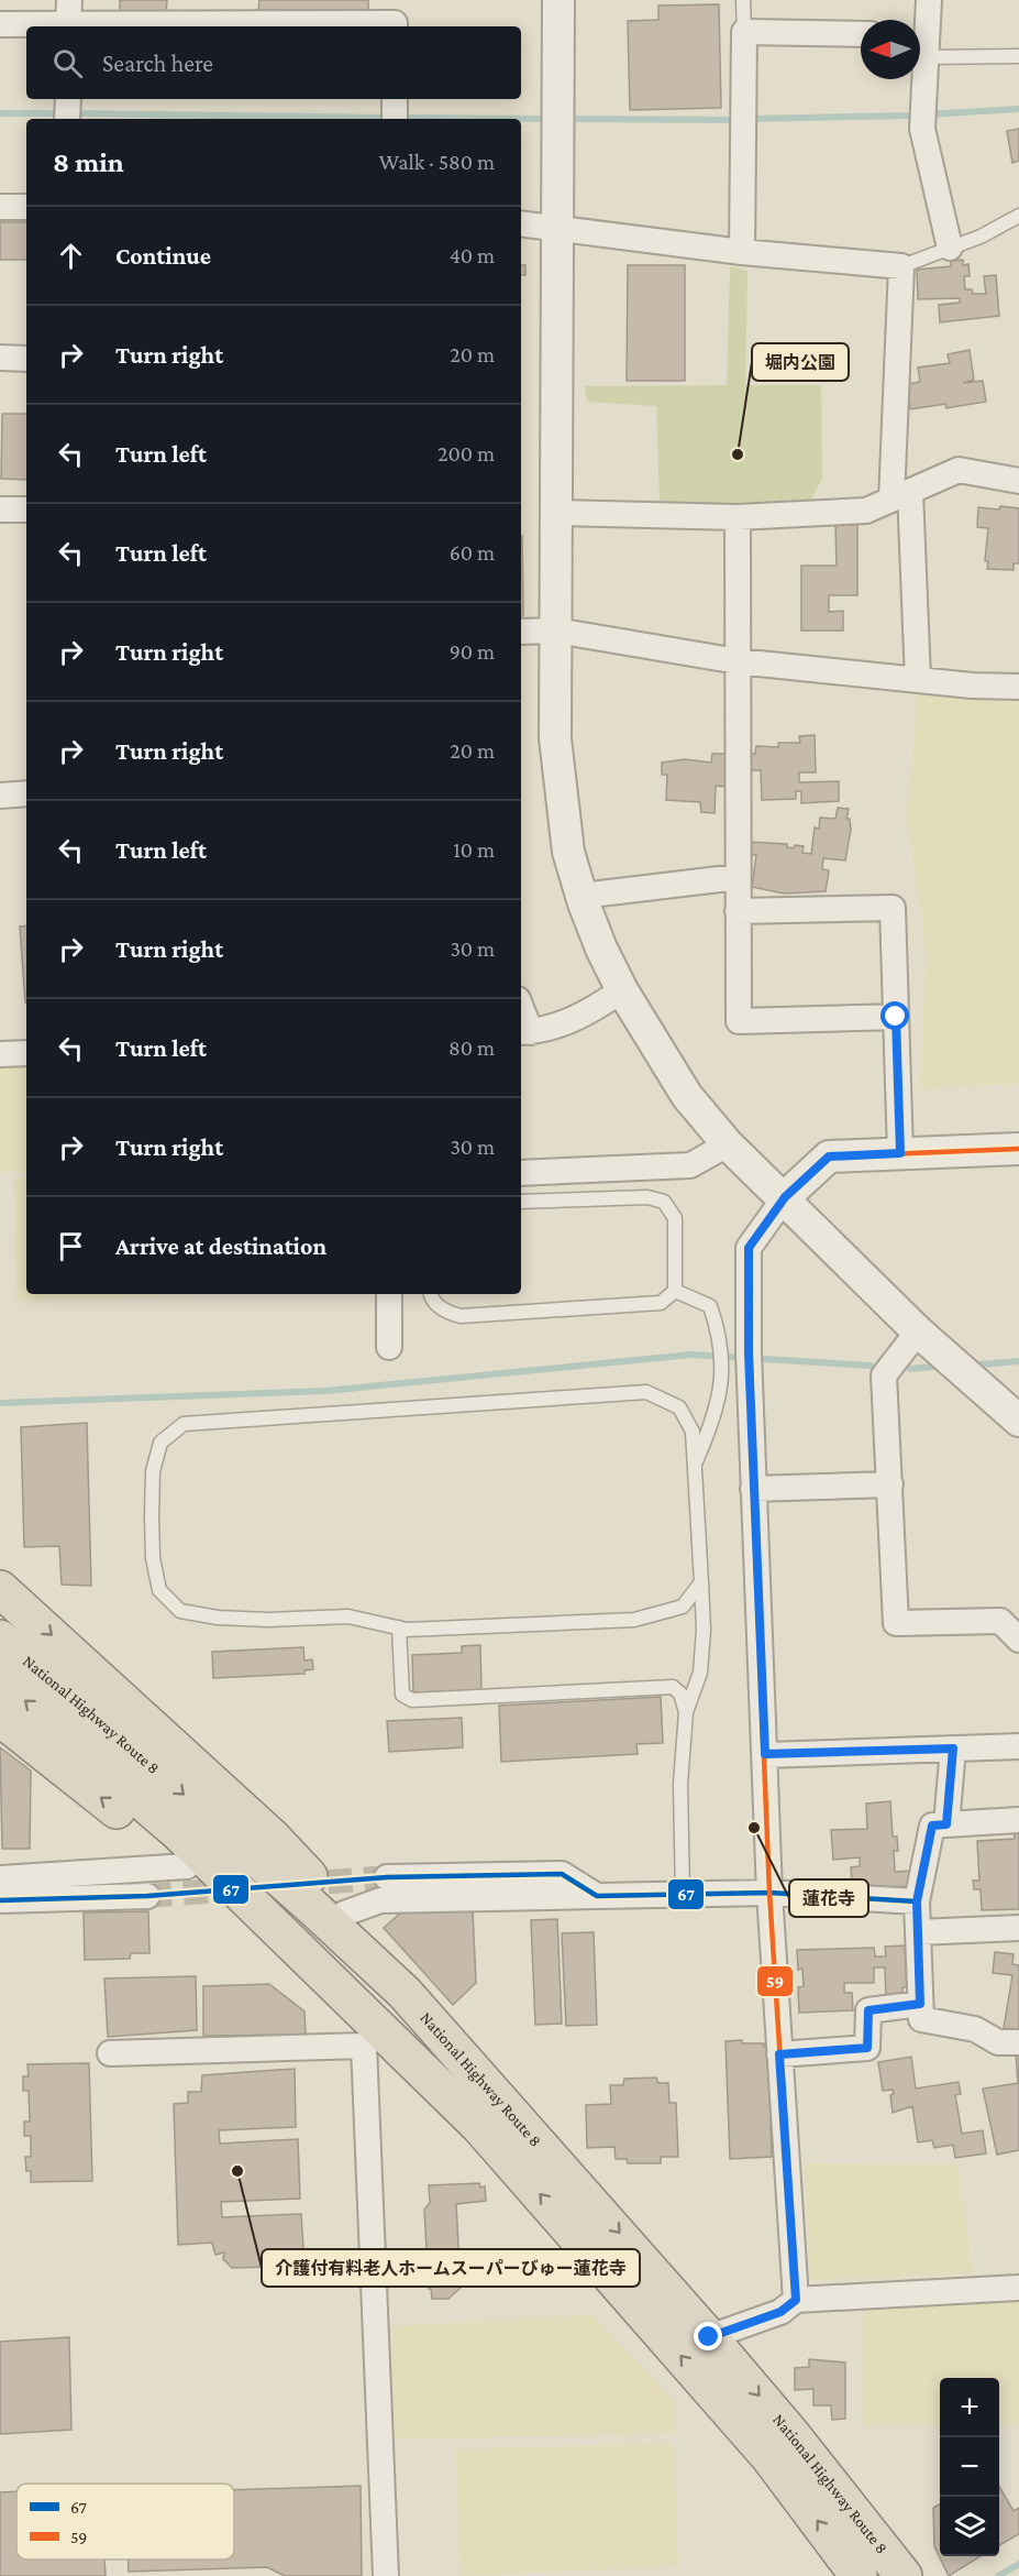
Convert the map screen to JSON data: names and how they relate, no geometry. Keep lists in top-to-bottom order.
{
  "streets": {
    "highway": ["National Highway Route 8"]
  },
  "places": ["堀内公園", "蓮花寺", "介護付有料老人ホームスーパーびゅー蓮花寺"],
  "lines": ["transit line 59", "transit line 67"],
  "legend": ["67", "59"],
  "north": "left",
  "page": {
    "search": "Search here",
    "heading": ["8 min", "Walk · 580 m"],
    "list": [
      ["Continue", "40 m"],
      ["Turn right", "20 m"],
      ["Turn left", "200 m"],
      ["Turn left", "60 m"],
      ["Turn right", "90 m"],
      ["Turn right", "20 m"],
      ["Turn left", "10 m"],
      ["Turn right", "30 m"],
      ["Turn left", "80 m"],
      ["Turn right", "30 m"],
      "Arrive at destination"
    ],
    "map_buttons": ["+", "−"]
  }
}
